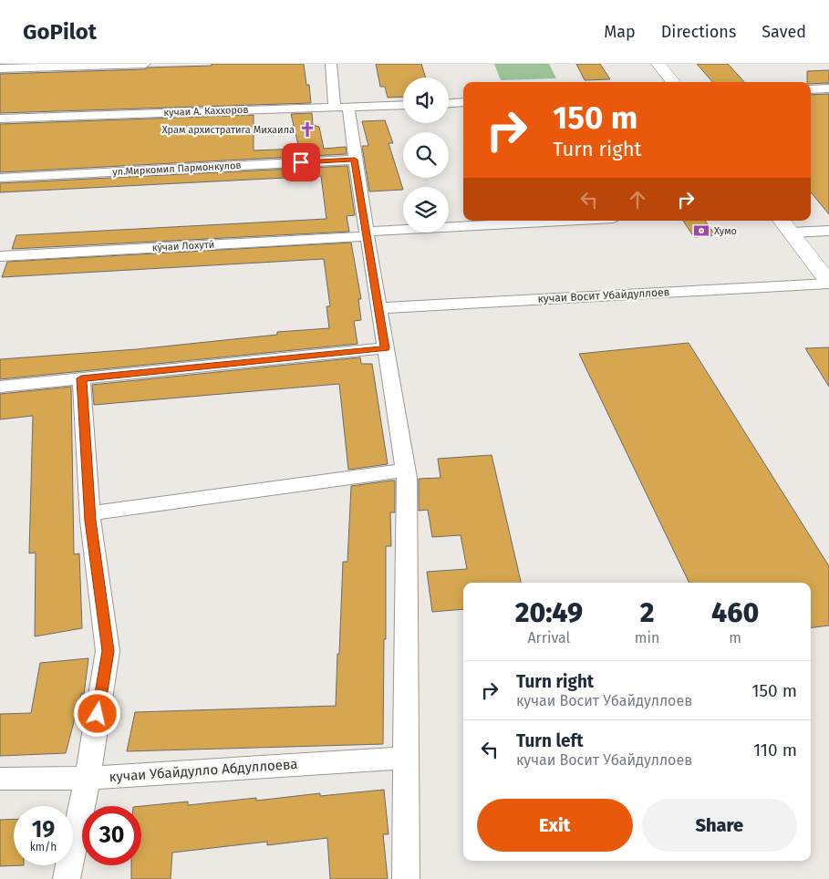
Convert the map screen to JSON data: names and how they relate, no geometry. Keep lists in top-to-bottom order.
{
  "streets": {
    "street": [
      "кучаи А. Каххоров",
      "ул.Миркомил Пармонкулов",
      "кӯчаи Лохутӣ",
      "кучаи Восит Убайдуллоев",
      "кучаи Убайдулло Абдуллоева"
    ]
  },
  "places": {
    "church": ["Храм архистратига Михаила"],
    "bank": ["Хумо"]
  },
  "page": {
    "header": "GoPilot",
    "nav": ["Map", "Directions", "Saved"],
    "turn": ["150 m", "Turn right"],
    "eta": [
      "20:49",
      "Arrival",
      "2",
      "min",
      "460",
      "m"
    ],
    "list": [
      {
        "name": "Turn right",
        "note": "кучаи Восит Убайдуллоев",
        "value": "150 m"
      },
      {
        "name": "Turn left",
        "note": "кучаи Восит Убайдуллоев",
        "value": "110 m"
      }
    ],
    "buttons": ["Exit", "Share"],
    "speed": "19 km/h",
    "limit": "30"
  }
}
